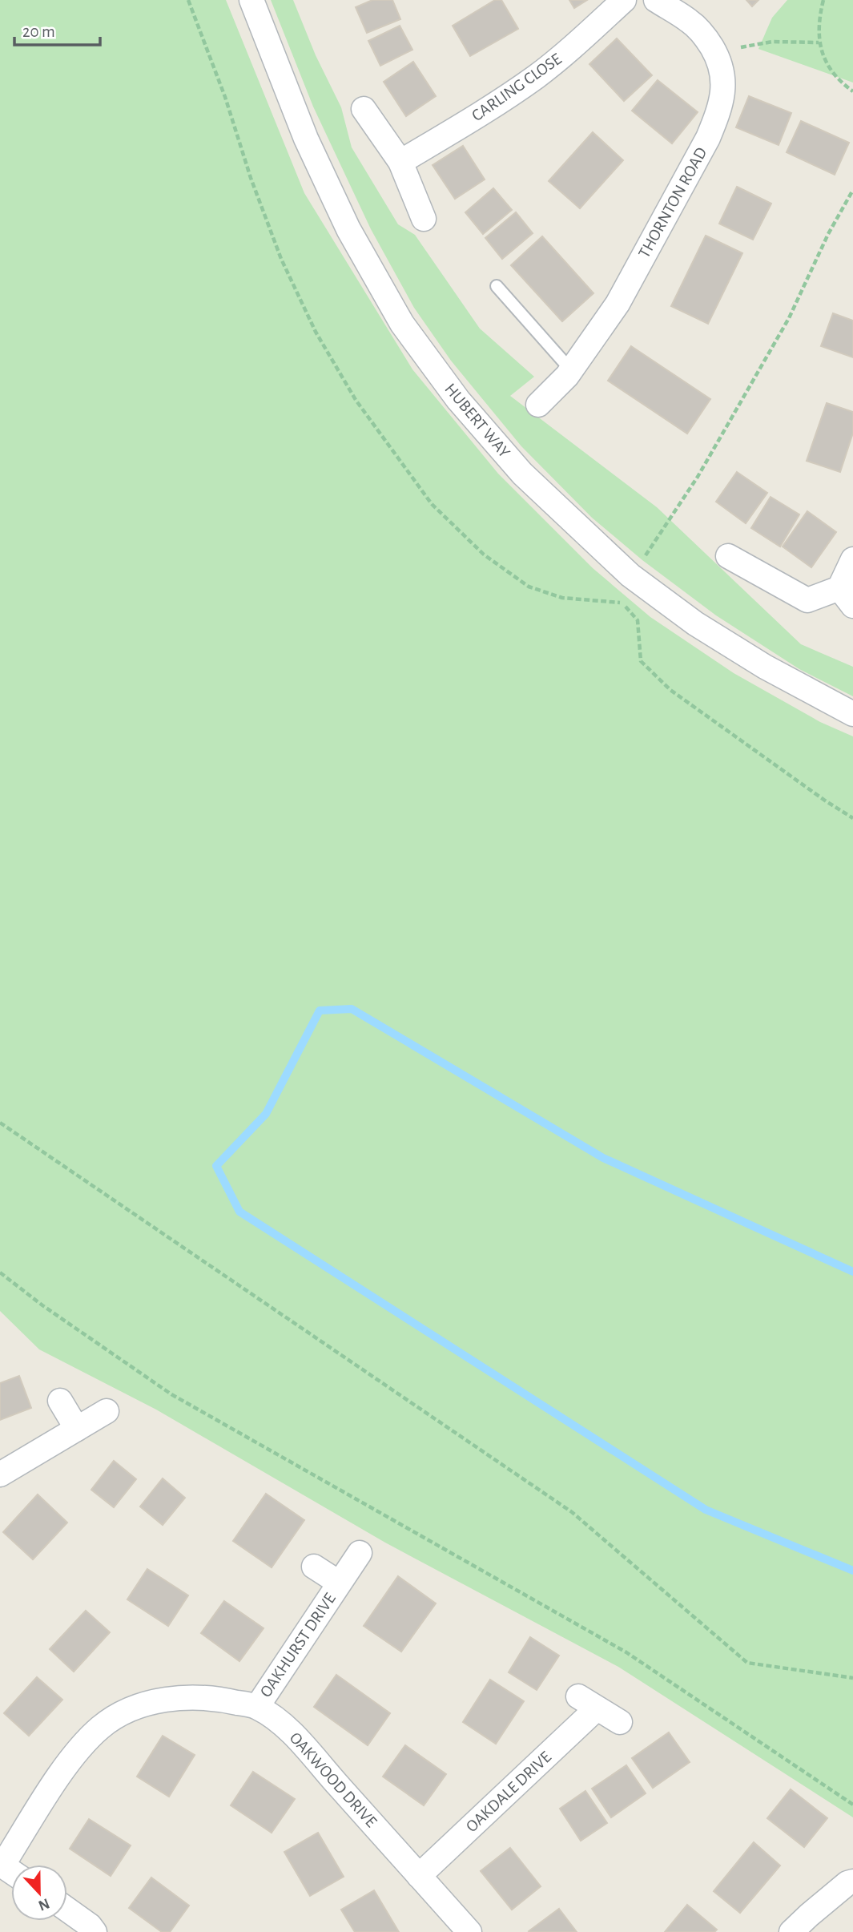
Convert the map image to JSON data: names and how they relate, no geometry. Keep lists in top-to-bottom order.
{
  "streets": {
    "street": [
      "CARLING CLOSE",
      "THORNTON ROAD",
      "HUBERT WAY",
      "OAKHURST DRIVE",
      "OAKWOOD DRIVE",
      "OAKDALE DRIVE"
    ]
  },
  "crossings": [
    ["OAKHURST DRIVE", "OAKWOOD DRIVE"],
    ["OAKWOOD DRIVE", "OAKDALE DRIVE"]
  ],
  "scale_bar": "20 m",
  "north": "bottom"
}
